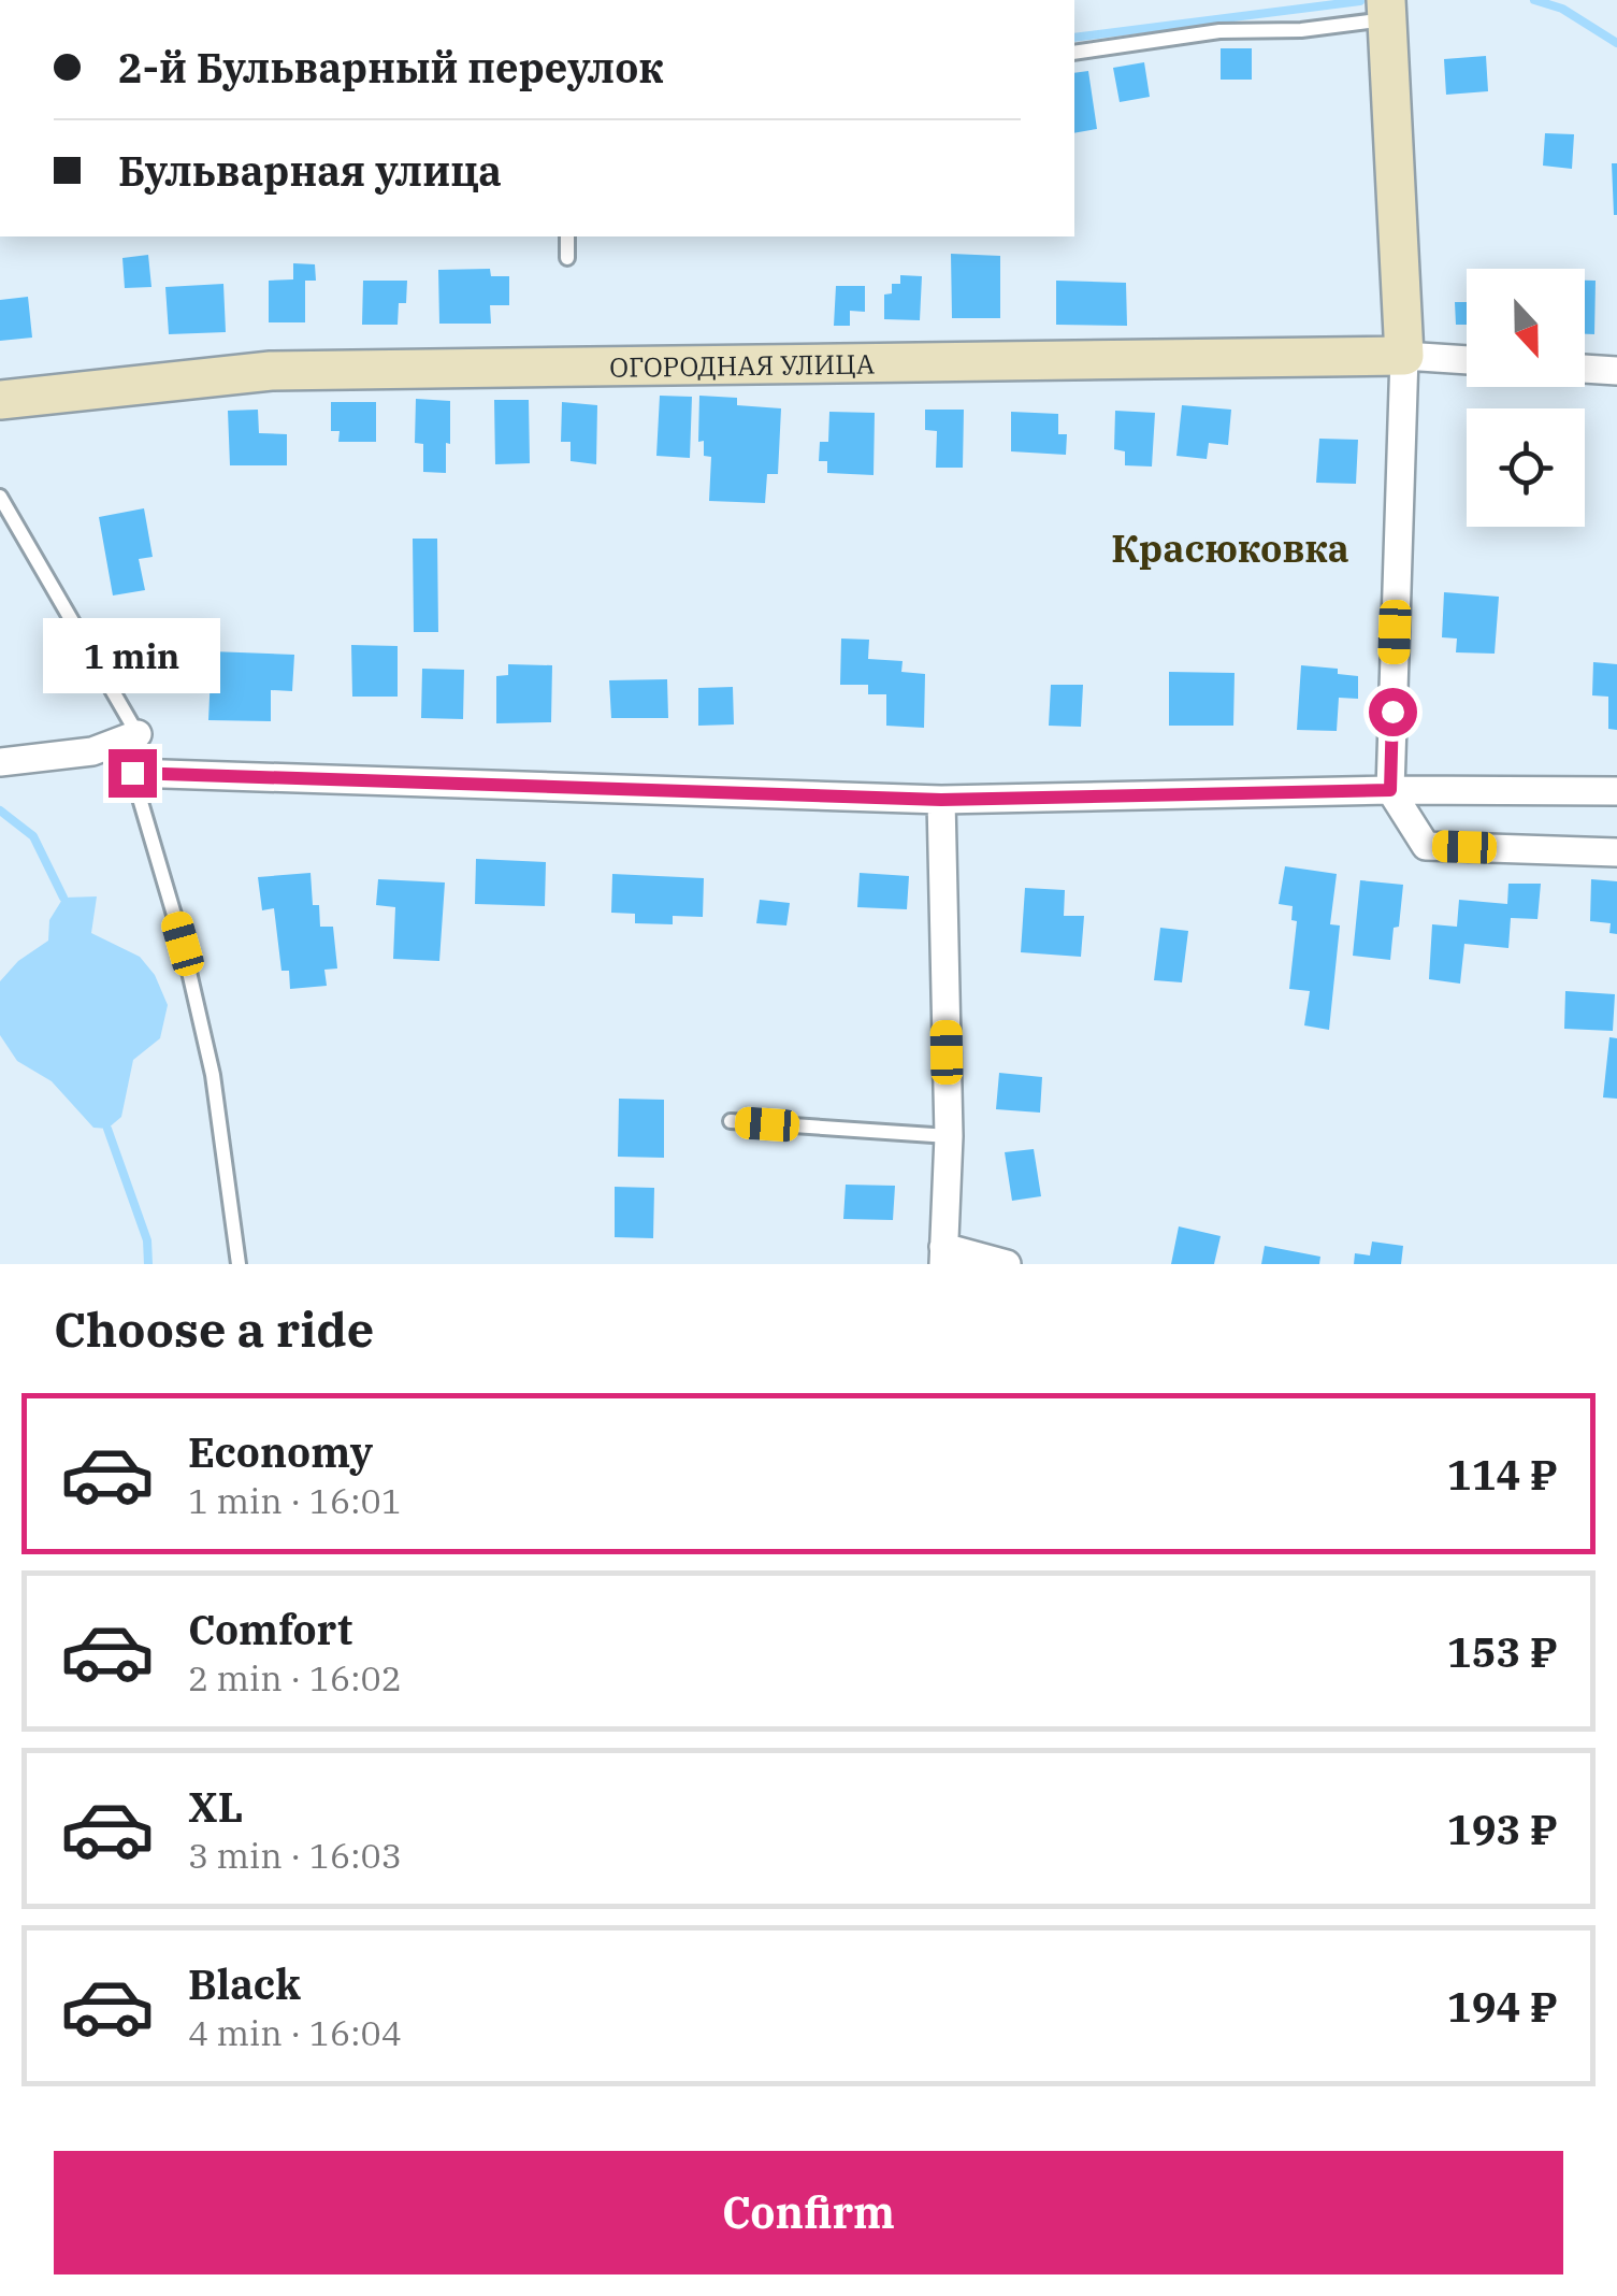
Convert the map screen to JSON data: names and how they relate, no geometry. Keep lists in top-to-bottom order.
{
  "streets": {
    "street": ["ОГОРОДНАЯ УЛИЦА"]
  },
  "districts": ["Красюковка"],
  "north": "bottom",
  "page": {
    "banner": ["2-й Бульварный переулок", "Бульварная улица"],
    "bubble": "1 min",
    "heading": "Choose a ride",
    "list": [
      {
        "name": "Economy",
        "note": "1 min · 16:01",
        "value": "114 ₽"
      },
      {
        "name": "Comfort",
        "note": "2 min · 16:02",
        "value": "153 ₽"
      },
      {
        "name": "XL",
        "note": "3 min · 16:03",
        "value": "193 ₽"
      },
      {
        "name": "Black",
        "note": "4 min · 16:04",
        "value": "194 ₽"
      }
    ],
    "buttons": "Confirm"
  }
}
